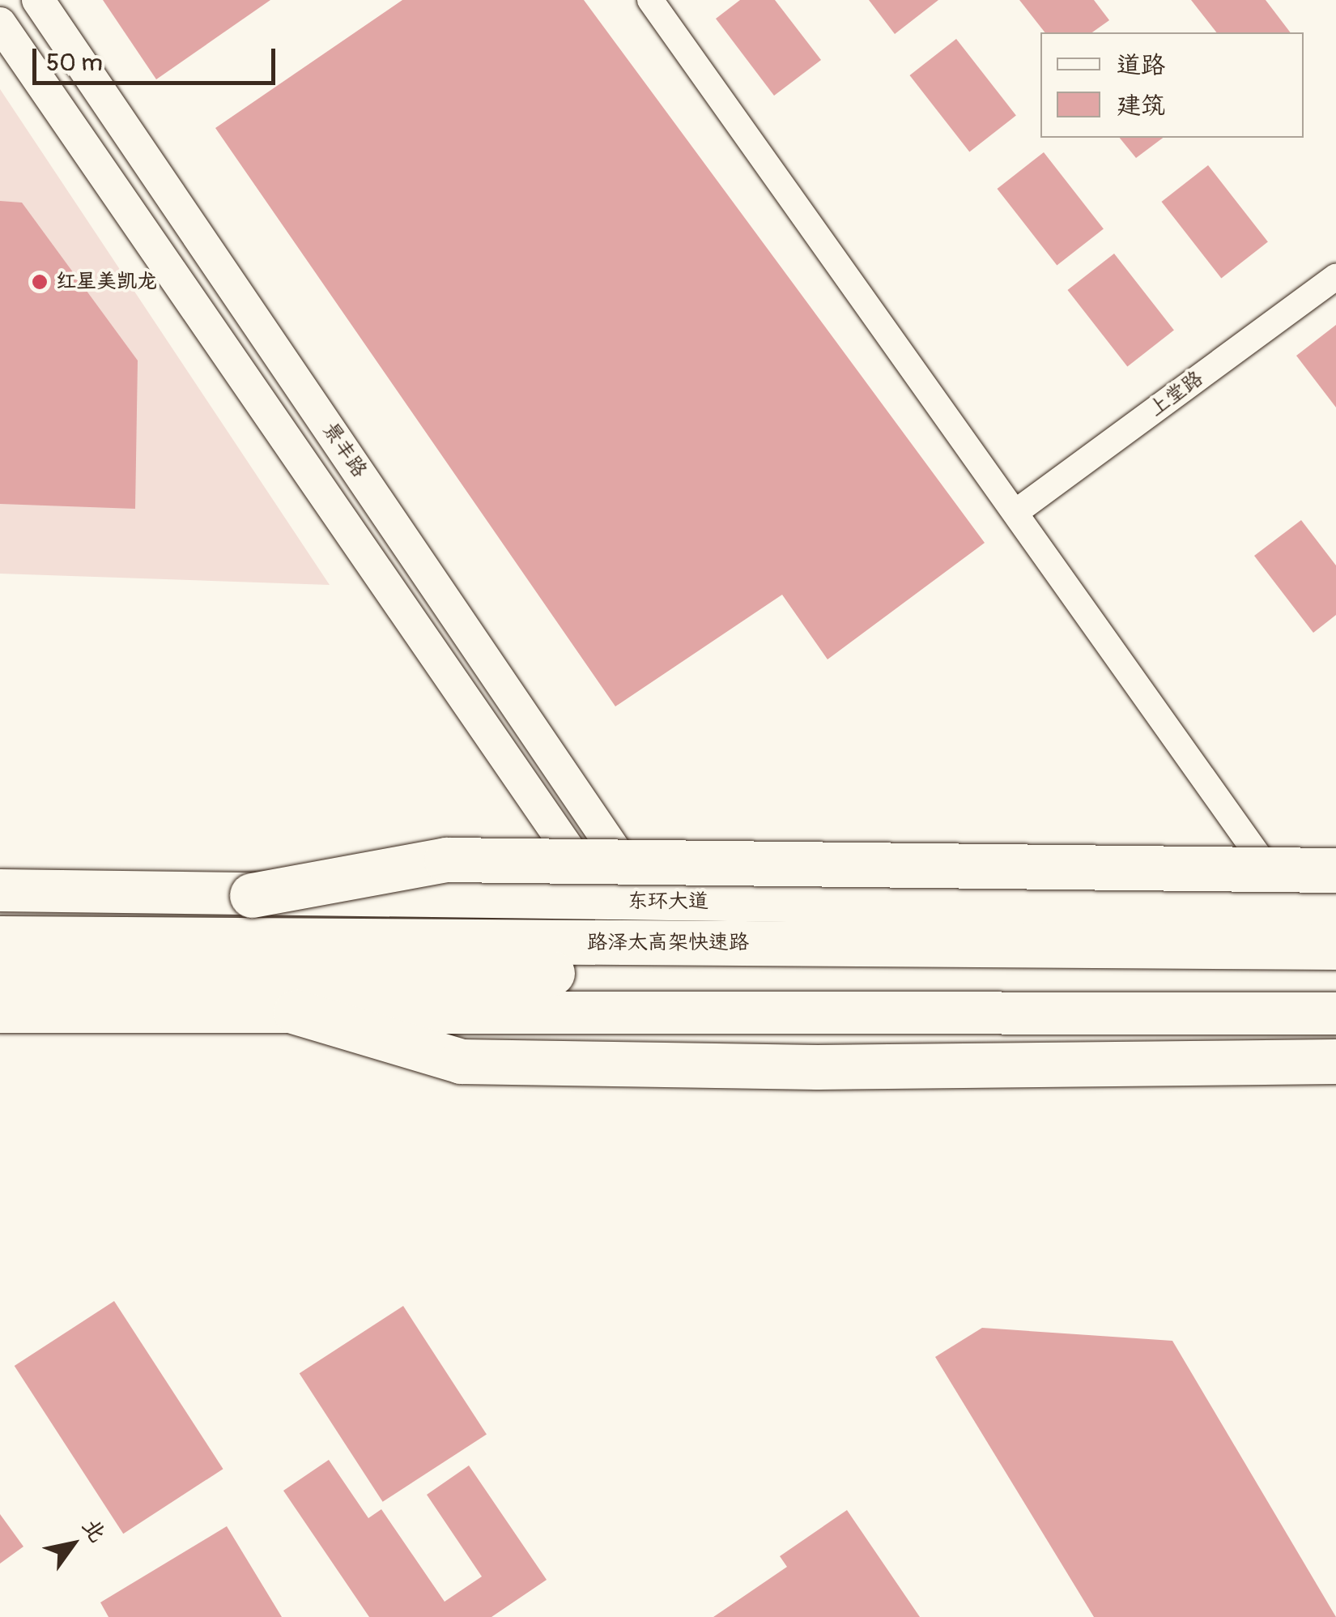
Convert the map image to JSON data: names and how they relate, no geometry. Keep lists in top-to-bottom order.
{
  "streets": {
    "highway": ["路泽太高架快速路"],
    "main road": ["东环大道"],
    "street": ["上堂路", "景丰路"]
  },
  "crossings": [
    ["景丰路", "东环大道"]
  ],
  "places": ["红星美凯龙"],
  "legend": ["道路", "建筑"],
  "scale_bar": "50 m",
  "north": "top right"
}
